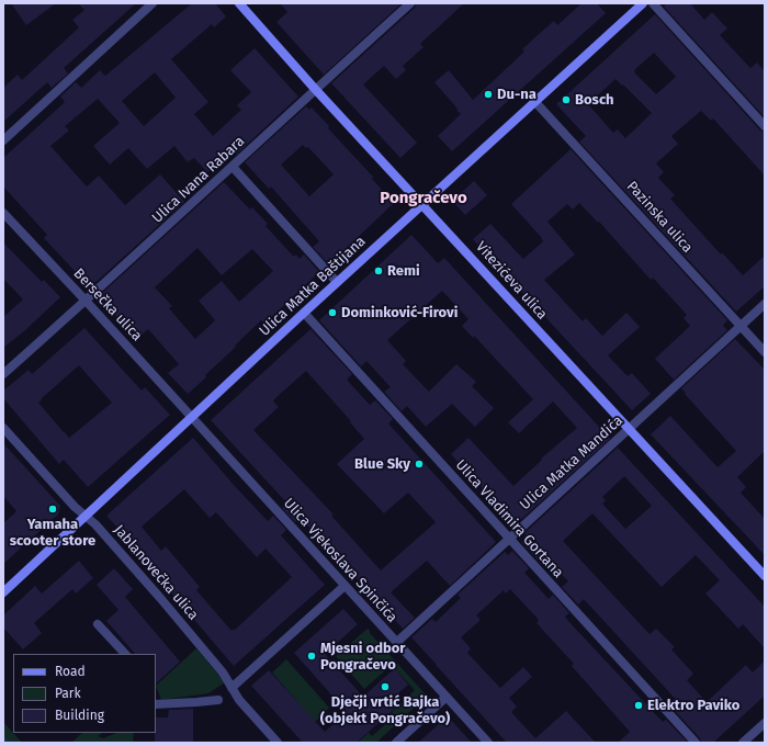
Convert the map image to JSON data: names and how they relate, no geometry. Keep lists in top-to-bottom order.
{
  "streets": {
    "street": [
      "Ulica Ivana Rabara",
      "Pazinska ulica",
      "Vitezićeva ulica",
      "Ulica Matka Baštijana",
      "Bersečka ulica",
      "Ulica Matka Mandića",
      "Ulica Vladimira Gortana",
      "Ulica Vjekoslava Spinčića",
      "Jablanovečka ulica"
    ]
  },
  "crossings": [
    ["Ulica Ivana Rabara", "Vitezićeva ulica"],
    ["Ulica Ivana Rabara", "Bersečka ulica"],
    ["Pazinska ulica", "Ulica Matka Baštijana"],
    ["Pazinska ulica", "Ulica Matka Mandića"],
    ["Vitezićeva ulica", "Ulica Matka Baštijana"],
    ["Vitezićeva ulica", "Ulica Matka Mandića"],
    ["Ulica Matka Baštijana", "Bersečka ulica"],
    ["Ulica Matka Baštijana", "Ulica Vladimira Gortana"],
    ["Ulica Matka Baštijana", "Ulica Vjekoslava Spinčića"],
    ["Ulica Matka Baštijana", "Jablanovečka ulica"],
    ["Bersečka ulica", "Ulica Vjekoslava Spinčića"],
    ["Ulica Matka Mandića", "Ulica Vladimira Gortana"],
    ["Ulica Matka Mandića", "Ulica Vjekoslava Spinčića"]
  ],
  "districts": ["Pongračevo"],
  "places": [
    "Du-na",
    "Bosch",
    "Remi",
    "Dominković-Firovi",
    "Blue Sky",
    "Yamaha scooter store",
    "Mjesni odbor Pongračevo",
    "Dječji vrtić Bajka (objekt Pongračevo)",
    "Elektro Paviko"
  ],
  "legend": ["Road", "Park", "Building"]
}
